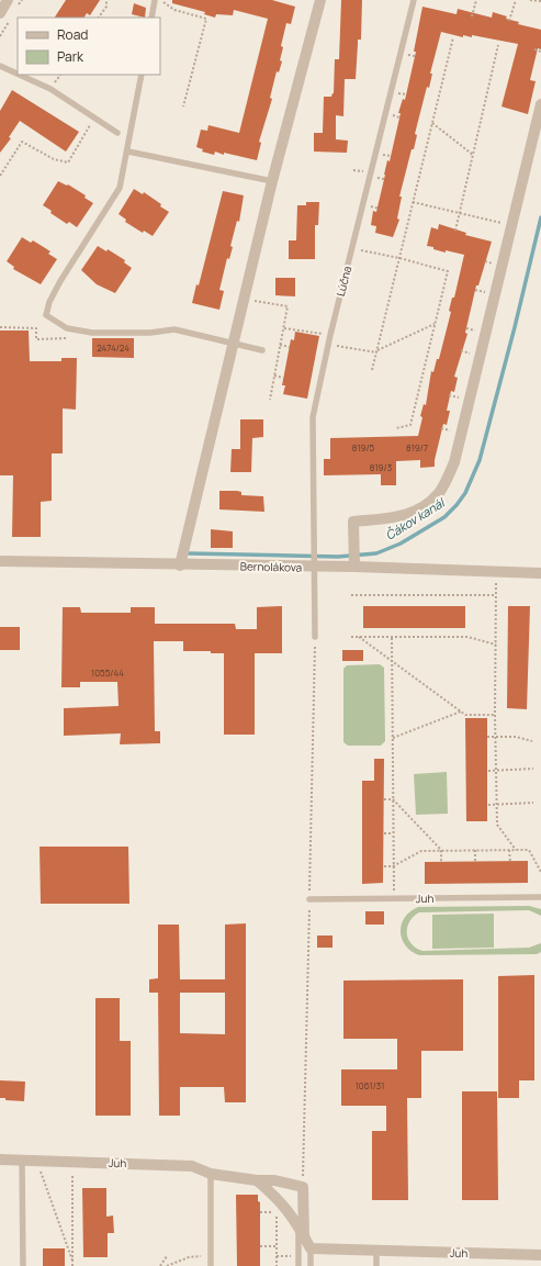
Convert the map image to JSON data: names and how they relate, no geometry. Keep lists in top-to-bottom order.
{
  "streets": {
    "street": ["Bernolákova", "Juh"],
    "lane": ["Lúčna"]
  },
  "crossings": [
    ["Lúčna", "Bernolákova"]
  ],
  "water": ["Čákov kanál"],
  "house_numbers": [
    "2474/24",
    "819/5",
    "819/7",
    "819/3",
    "1055/44",
    "1061/31"
  ],
  "legend": ["Road", "Park"]
}
